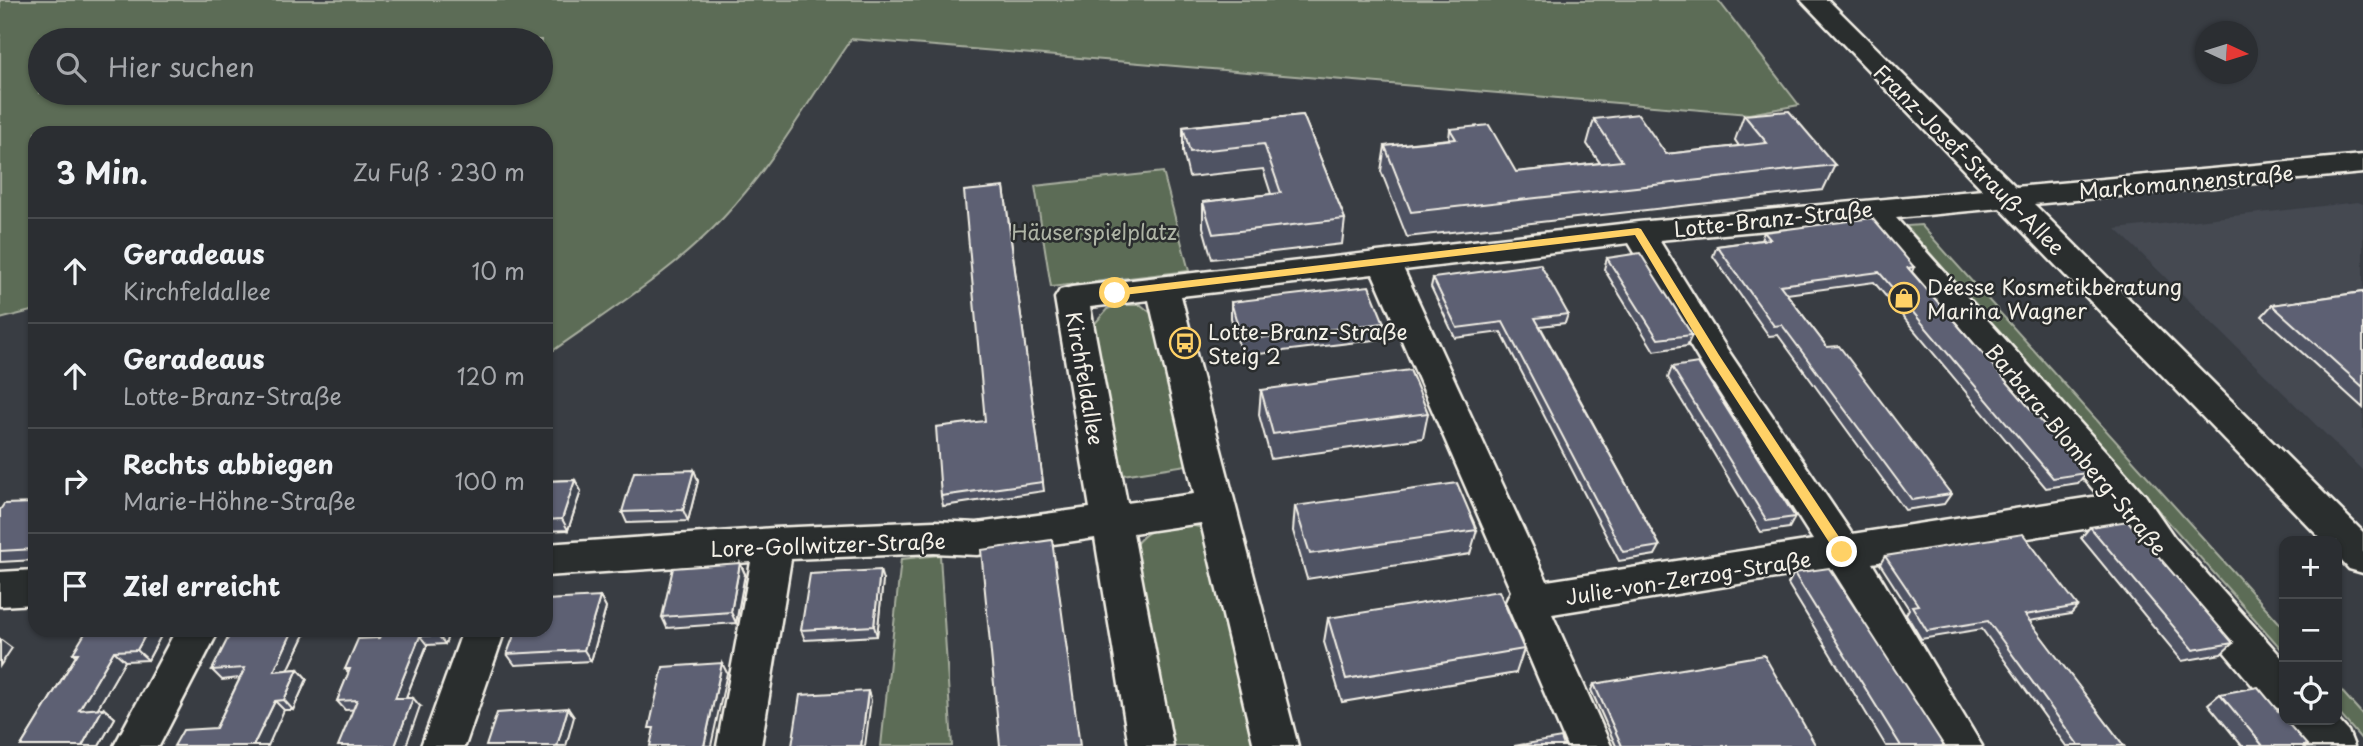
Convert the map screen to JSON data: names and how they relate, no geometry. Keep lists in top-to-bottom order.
{
  "streets": {
    "street": [
      "Franz-Josef-Strauß-Allee",
      "Markomannenstraße",
      "Lotte-Branz-Straße",
      "Kirchfeldallee",
      "Barbara-Blomberg-Straße",
      "Lore-Gollwitzer-Straße",
      "Julie-von-Zerzog-Straße"
    ]
  },
  "crossings": [
    ["Franz-Josef-Strauß-Allee", "Markomannenstraße"],
    ["Franz-Josef-Strauß-Allee", "Lotte-Branz-Straße"],
    ["Markomannenstraße", "Lotte-Branz-Straße"],
    ["Lotte-Branz-Straße", "Kirchfeldallee"],
    ["Lotte-Branz-Straße", "Barbara-Blomberg-Straße"],
    ["Kirchfeldallee", "Lore-Gollwitzer-Straße"],
    ["Barbara-Blomberg-Straße", "Julie-von-Zerzog-Straße"]
  ],
  "parks": ["Häuserspielplatz"],
  "places": {
    "shop": ["Déesse Kosmetikberatung Marina Wagner"],
    "bus stop": ["Lotte-Branz-Straße Steig 2"]
  },
  "north": "right",
  "page": {
    "search": "Hier suchen",
    "heading": ["3 Min.", "Zu Fuß · 230 m"],
    "list": [
      ["Geradeaus", "Kirchfeldallee", "10 m"],
      ["Geradeaus", "Lotte-Branz-Straße", "120 m"],
      ["Rechts abbiegen", "Marie-Höhne-Straße", "100 m"],
      "Ziel erreicht"
    ],
    "map_buttons": ["+", "−"]
  }
}
